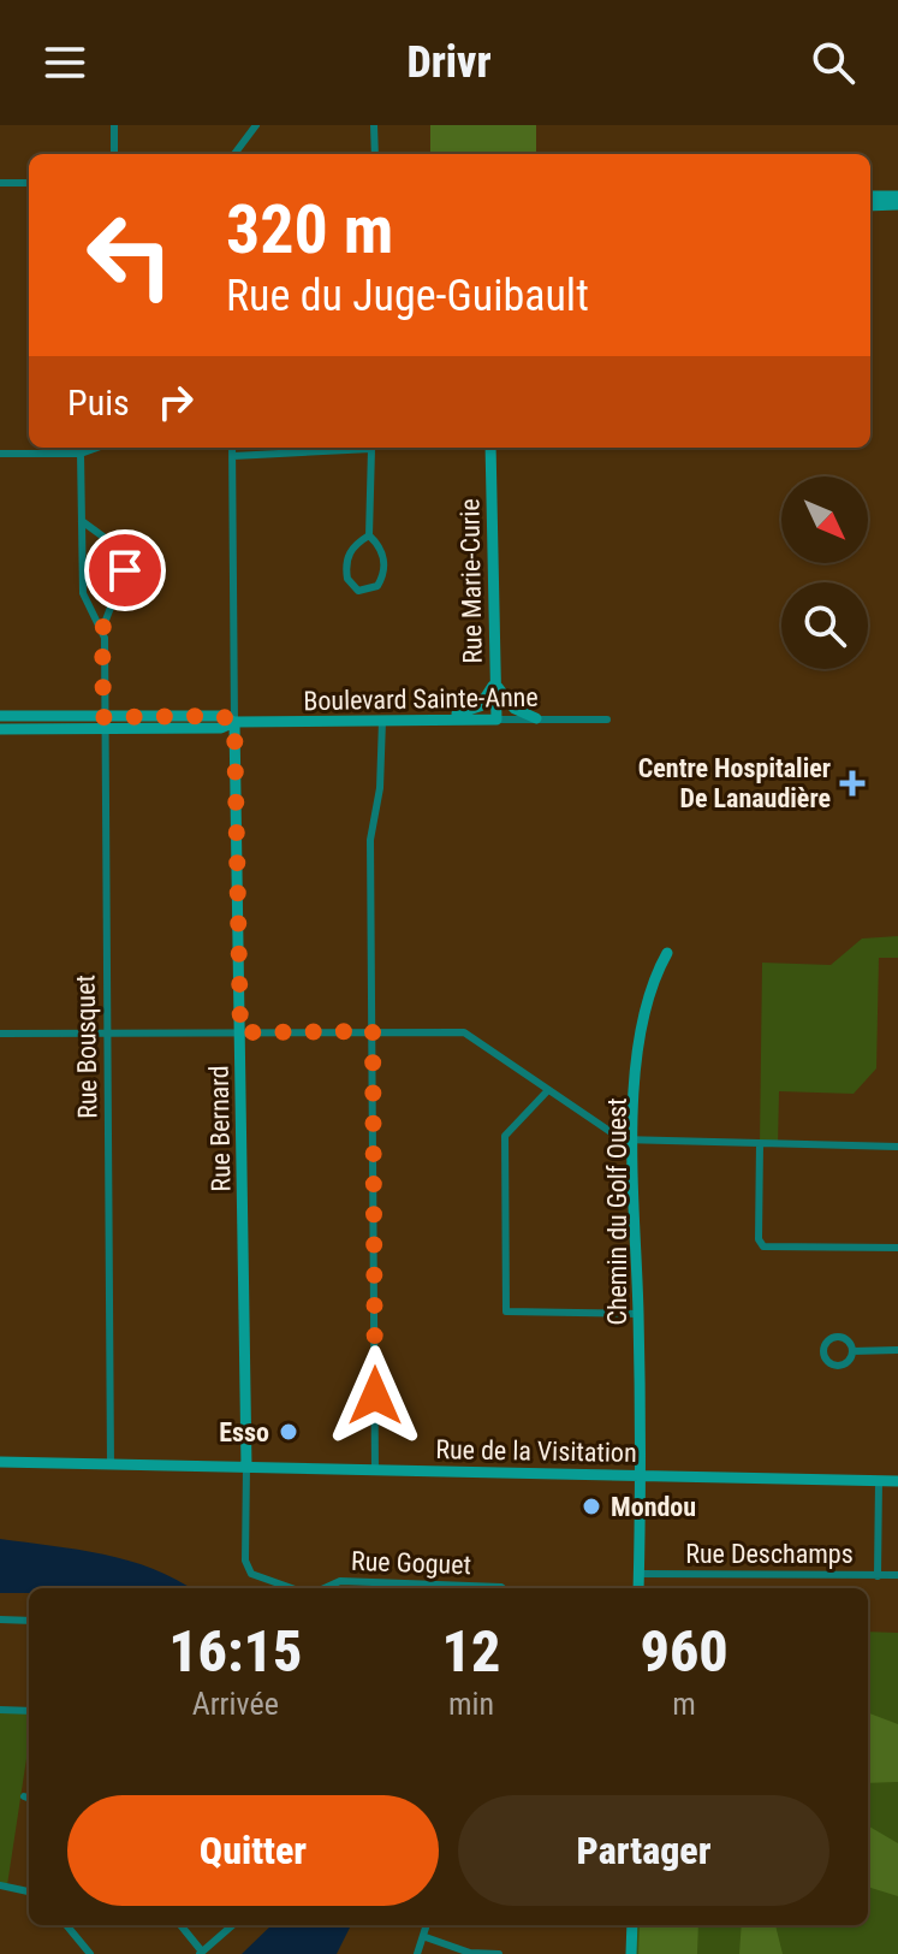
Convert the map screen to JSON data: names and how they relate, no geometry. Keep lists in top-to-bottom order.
{
  "streets": {
    "street": [
      "Rue Marie-Curie",
      "Boulevard Sainte-Anne",
      "Rue Bousquet",
      "Rue Bernard",
      "Chemin du Golf Ouest",
      "Rue de la Visitation",
      "Rue Deschamps",
      "Rue Goguet"
    ]
  },
  "crossings": [
    ["Rue Marie-Curie", "Boulevard Sainte-Anne"],
    ["Boulevard Sainte-Anne", "Rue Bousquet"],
    ["Boulevard Sainte-Anne", "Rue Bernard"],
    ["Rue Bousquet", "Rue de la Visitation"],
    ["Rue Bernard", "Rue de la Visitation"],
    ["Chemin du Golf Ouest", "Rue de la Visitation"],
    ["Chemin du Golf Ouest", "Rue Deschamps"]
  ],
  "places": {
    "health": ["Centre Hospitalier De Lanaudière"],
    "other": ["Esso", "Mondou"]
  },
  "north": "bottom right",
  "page": {
    "header": "Drivr",
    "turn": ["320 m", "Rue du Juge-Guibault"],
    "then": "Puis",
    "eta": [
      "16:15",
      "Arrivée",
      "12",
      "min",
      "960",
      "m"
    ],
    "buttons": ["Quitter", "Partager"]
  }
}
